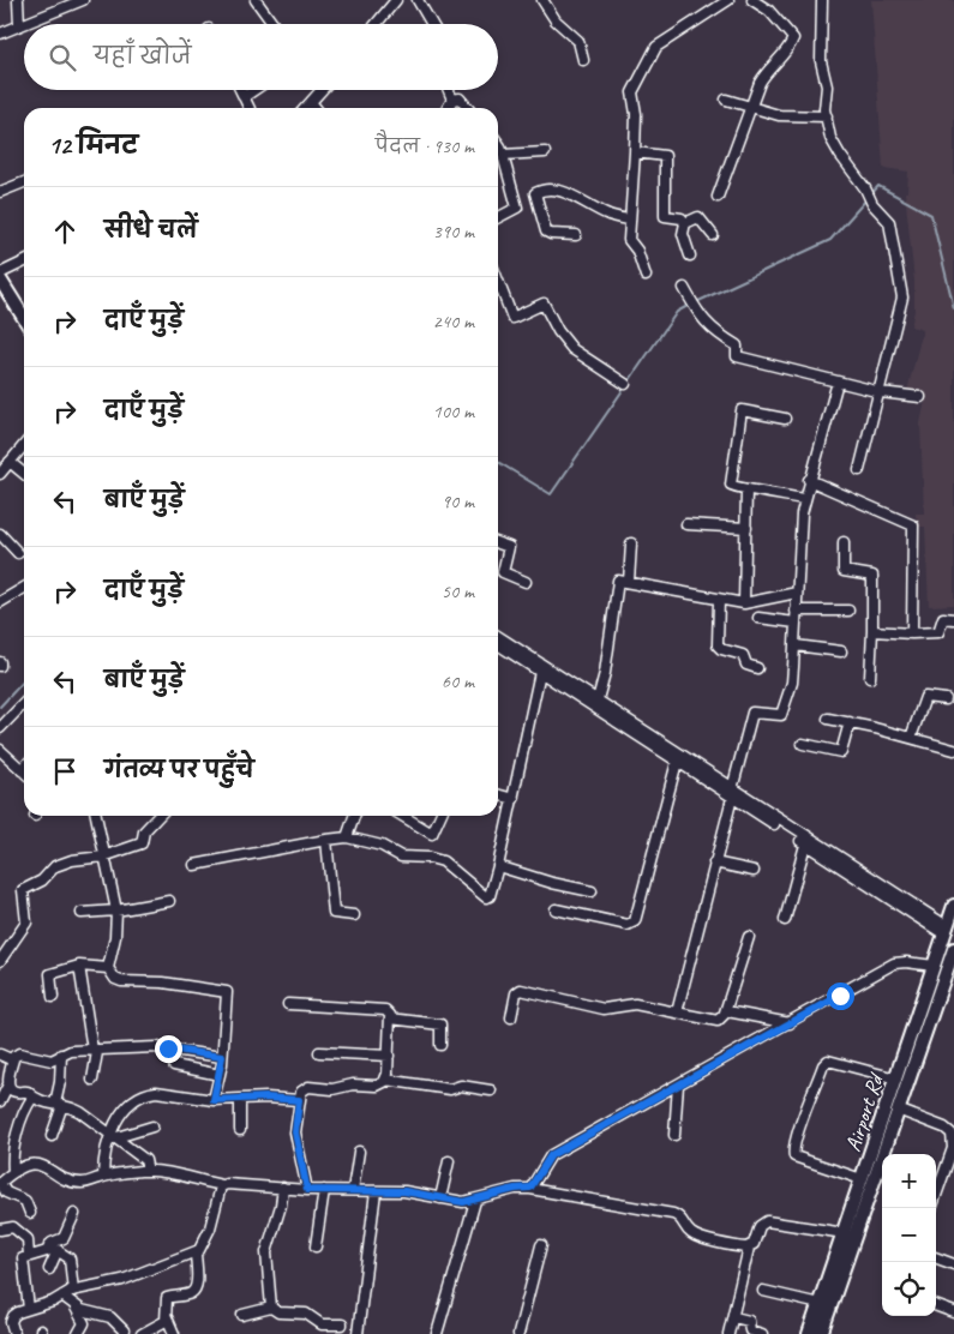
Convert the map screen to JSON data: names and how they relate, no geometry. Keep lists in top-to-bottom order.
{
  "streets": {
    "main road": ["Airport Rd"]
  },
  "page": {
    "search": "यहाँ खोजें",
    "heading": ["12 मिनट", "पैदल · 930 m"],
    "list": [
      ["सीधे चलें", "390 m"],
      ["दाएँ मुड़ें", "240 m"],
      ["दाएँ मुड़ें", "100 m"],
      ["बाएँ मुड़ें", "90 m"],
      ["दाएँ मुड़ें", "50 m"],
      ["बाएँ मुड़ें", "60 m"],
      "गंतव्य पर पहुँचे"
    ],
    "map_buttons": ["+", "−"]
  }
}
